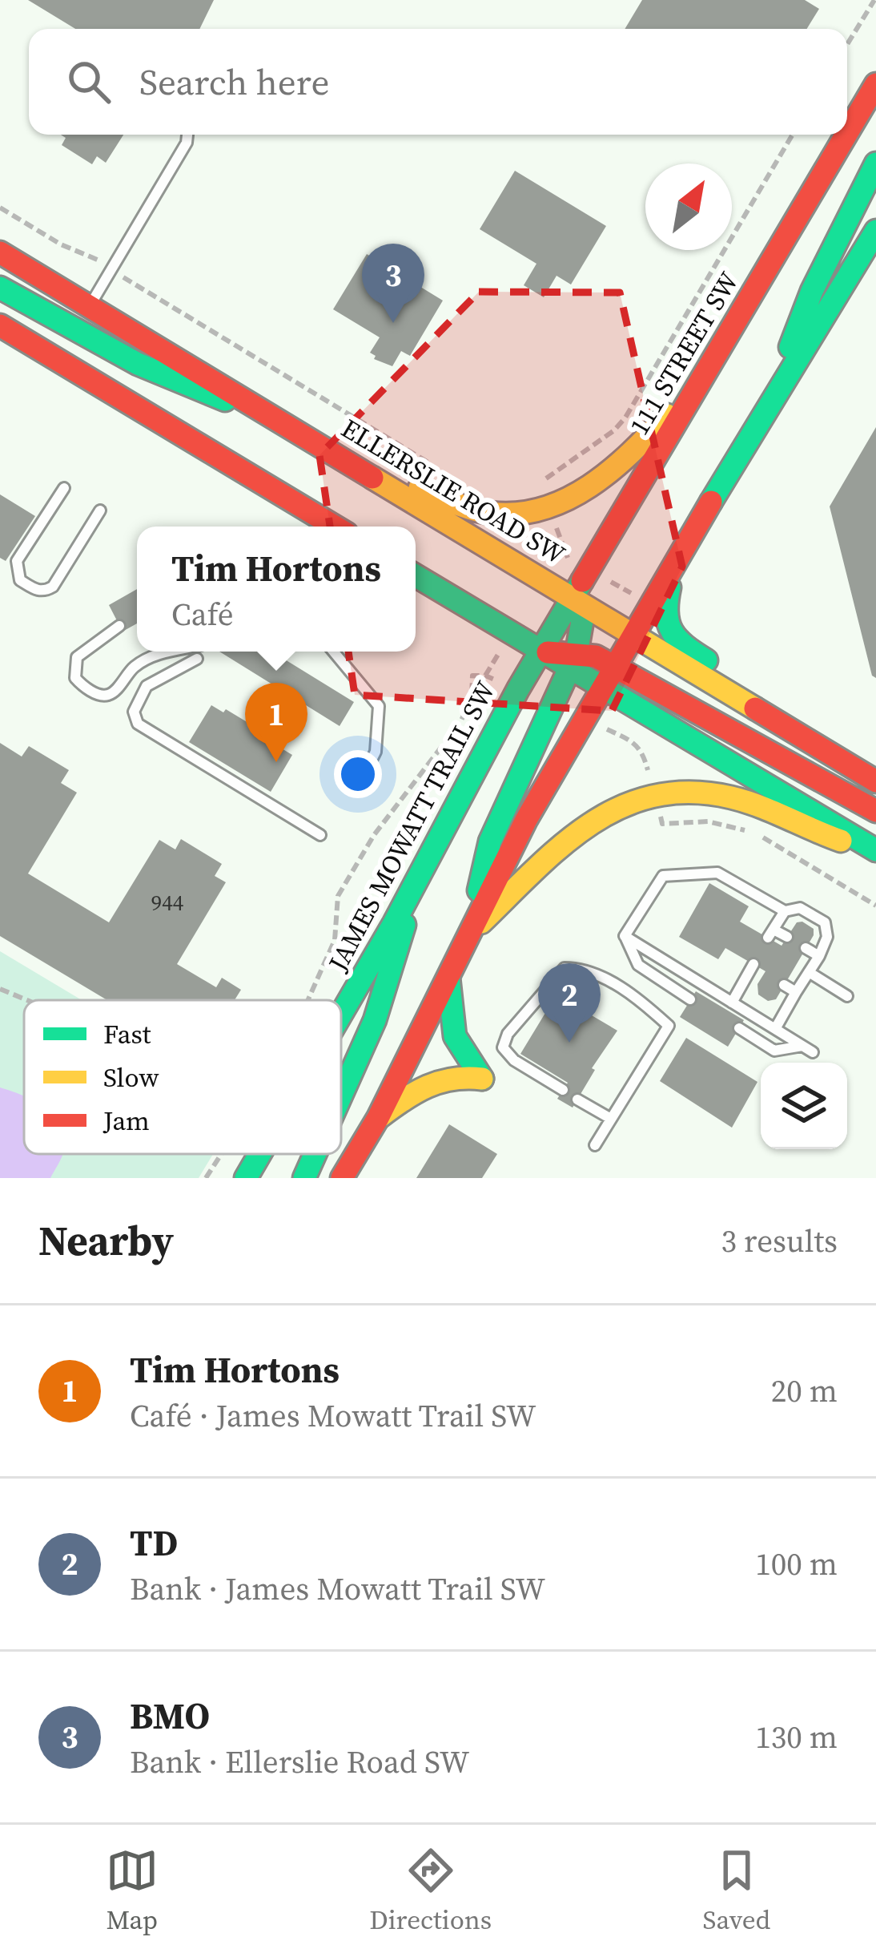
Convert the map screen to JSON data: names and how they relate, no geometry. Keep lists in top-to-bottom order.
{
  "streets": {
    "main road": ["111 STREET SW", "ELLERSLIE ROAD SW", "JAMES MOWATT TRAIL SW"]
  },
  "crossings": [
    ["111 STREET SW", "ELLERSLIE ROAD SW"],
    ["111 STREET SW", "JAMES MOWATT TRAIL SW"]
  ],
  "house_numbers": ["944"],
  "legend": ["Fast", "Slow", "Jam"],
  "north": "top right",
  "page": {
    "search": "Search here",
    "pins": ["3", "1", "2"],
    "popup": ["Tim Hortons", "Café"],
    "heading": ["Nearby", "3 results"],
    "list": [
      {
        "mark": "1",
        "name": "Tim Hortons",
        "note": "Café · James Mowatt Trail SW",
        "value": "20 m"
      },
      {
        "mark": "2",
        "name": "TD",
        "note": "Bank · James Mowatt Trail SW",
        "value": "100 m"
      },
      {
        "mark": "3",
        "name": "BMO",
        "note": "Bank · Ellerslie Road SW",
        "value": "130 m"
      }
    ],
    "nav": ["Map", "Directions", "Saved"]
  }
}
